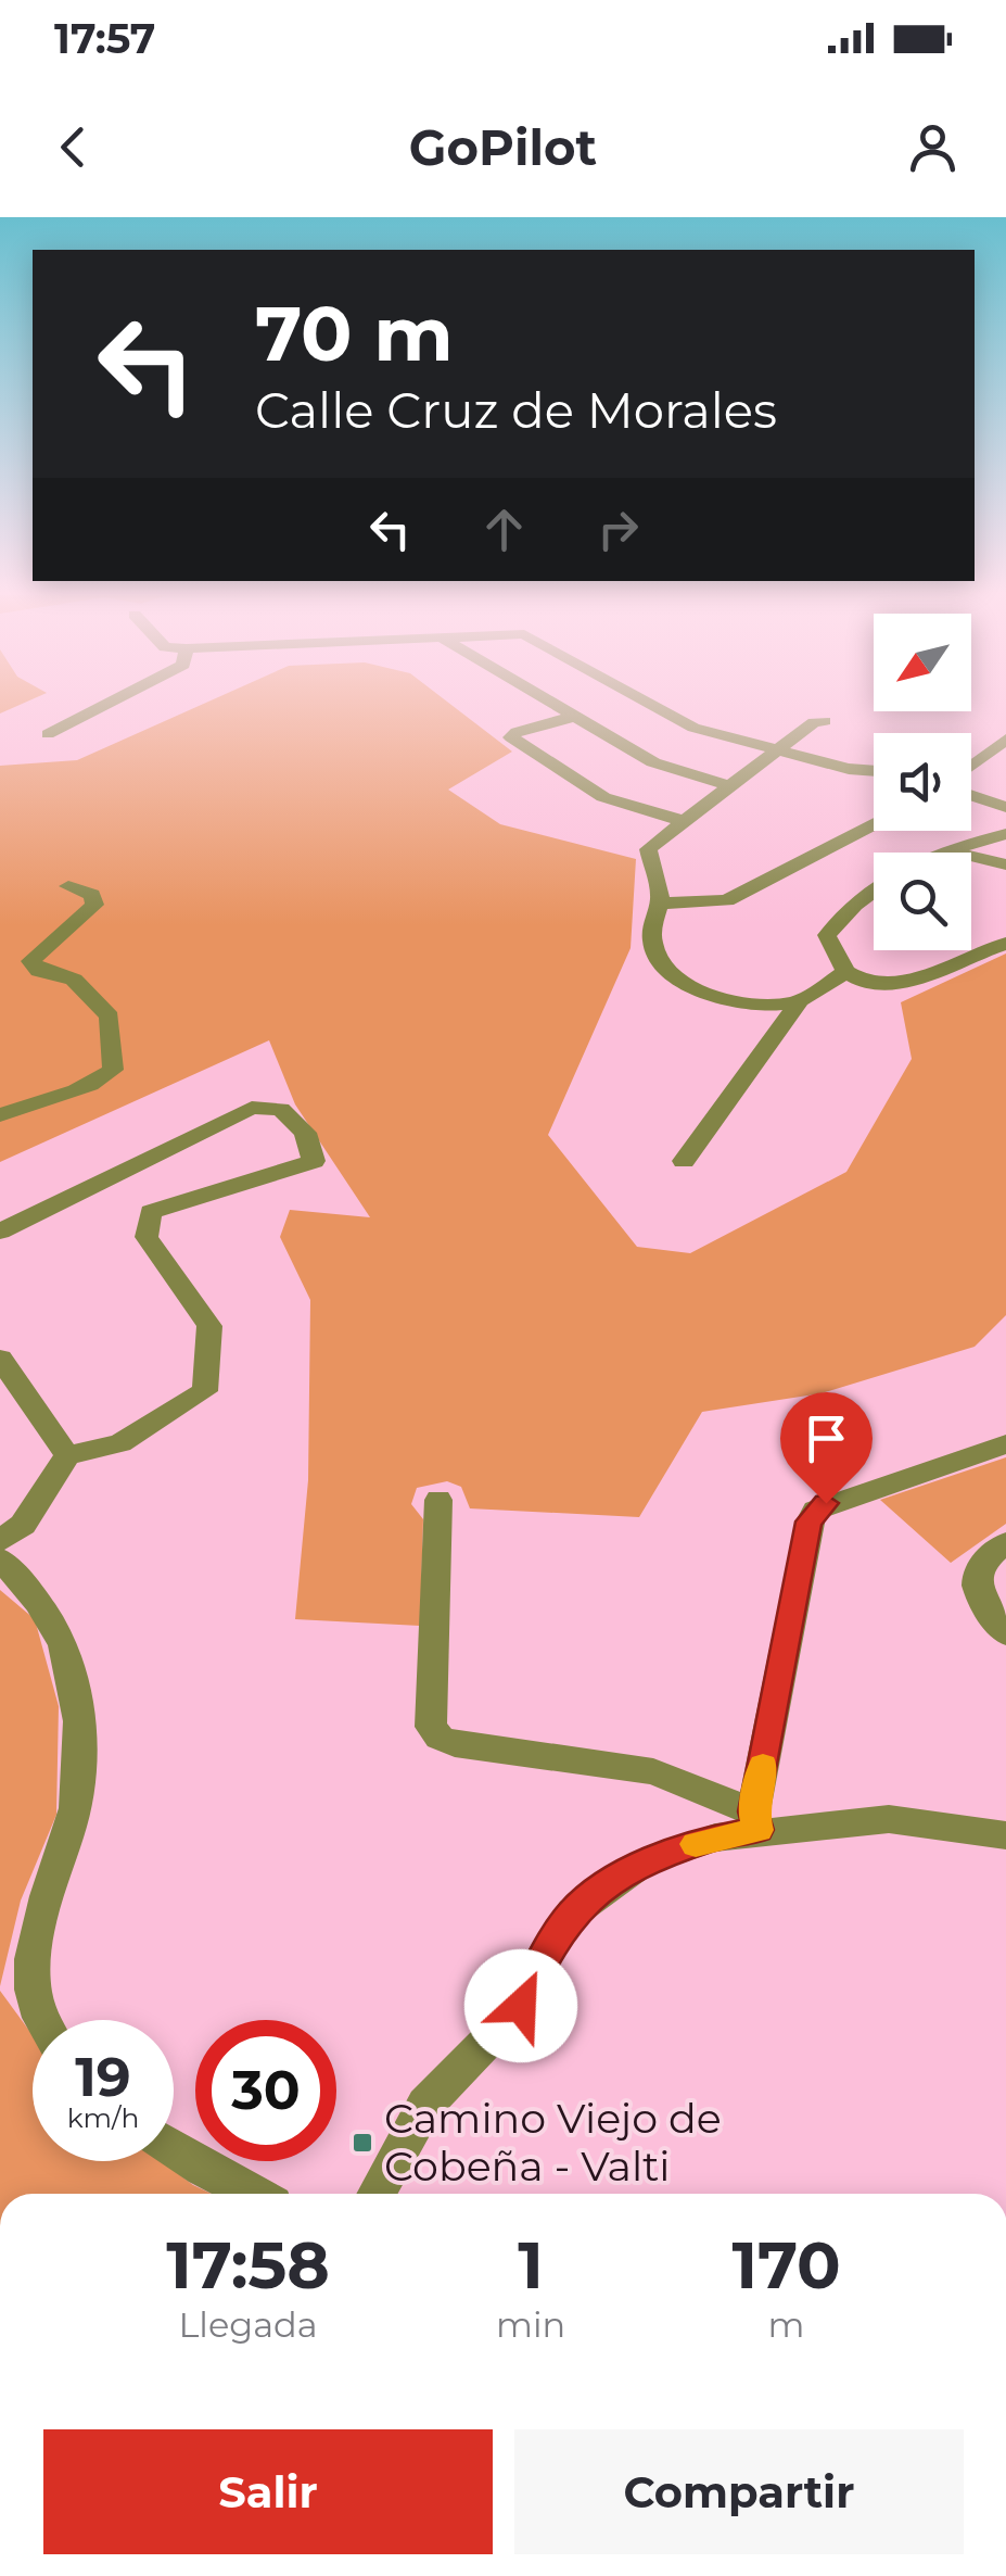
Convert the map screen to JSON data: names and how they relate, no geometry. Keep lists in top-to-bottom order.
{
  "places": {
    "transit": ["Camino Viejo de Cobeña - Valti"]
  },
  "north": "bottom left",
  "page": {
    "status": "17:57",
    "header": "GoPilot",
    "turn": ["70 m", "Calle Cruz de Morales"],
    "speed": "19 km/h",
    "limit": "30",
    "eta": [
      "17:58",
      "Llegada",
      "1",
      "min",
      "170",
      "m"
    ],
    "buttons": ["Salir", "Compartir"]
  }
}
